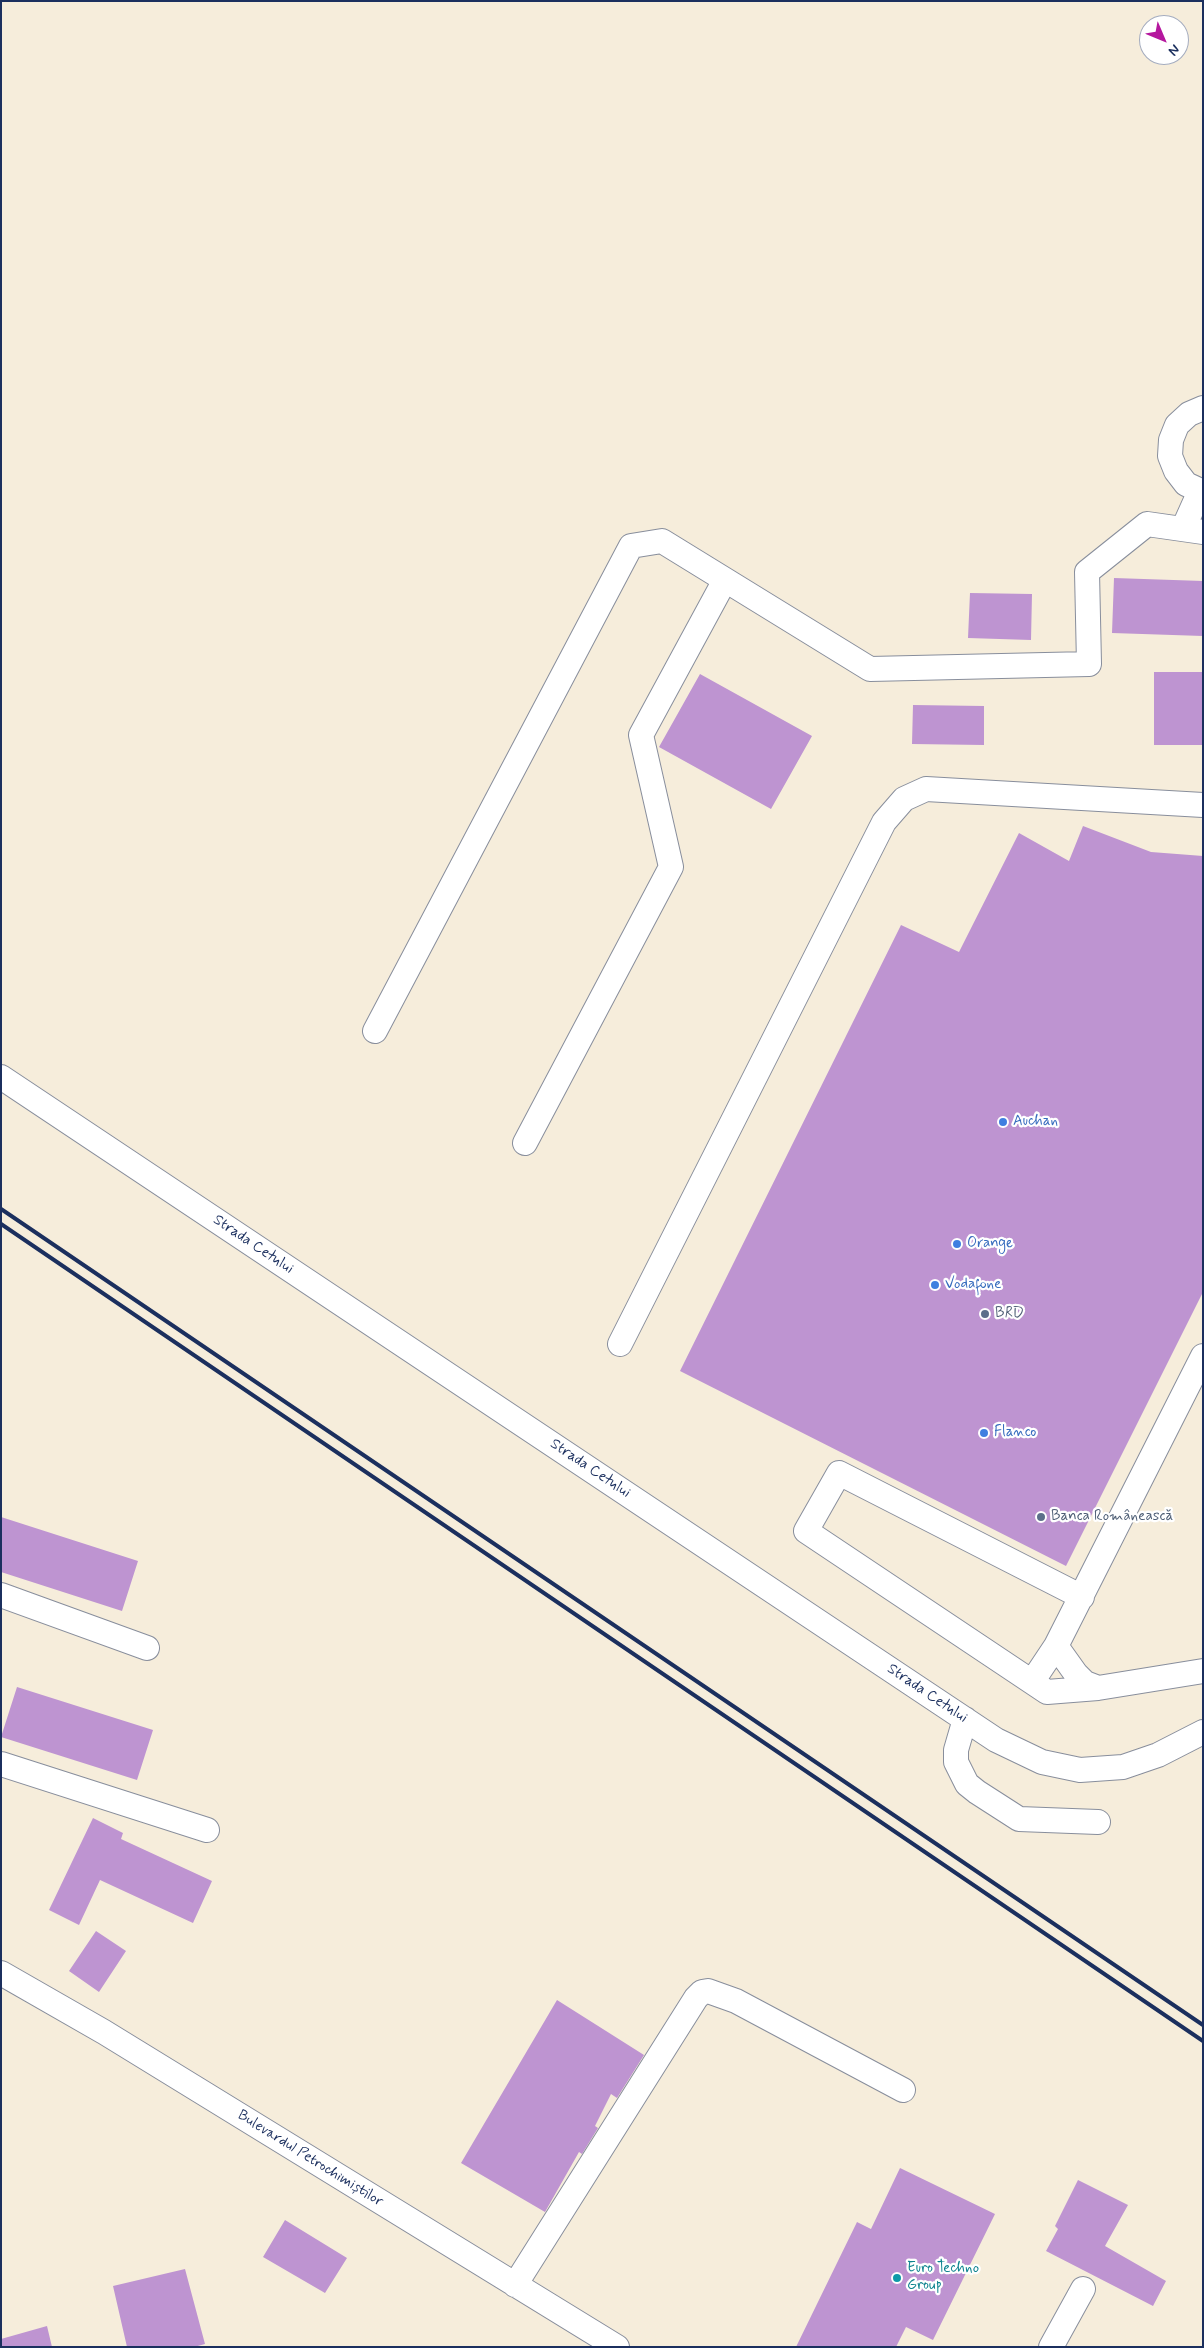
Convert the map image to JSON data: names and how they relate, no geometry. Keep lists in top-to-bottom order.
{
  "streets": {
    "street": ["Strada Cetului", "Bulevardul Petrochimiștilor"]
  },
  "places": [
    "Auchan",
    "Orange",
    "Vodafone",
    "BRD",
    "Flanco",
    "Banca Românească",
    "Euro Techno Group"
  ],
  "north": "bottom right"
}
